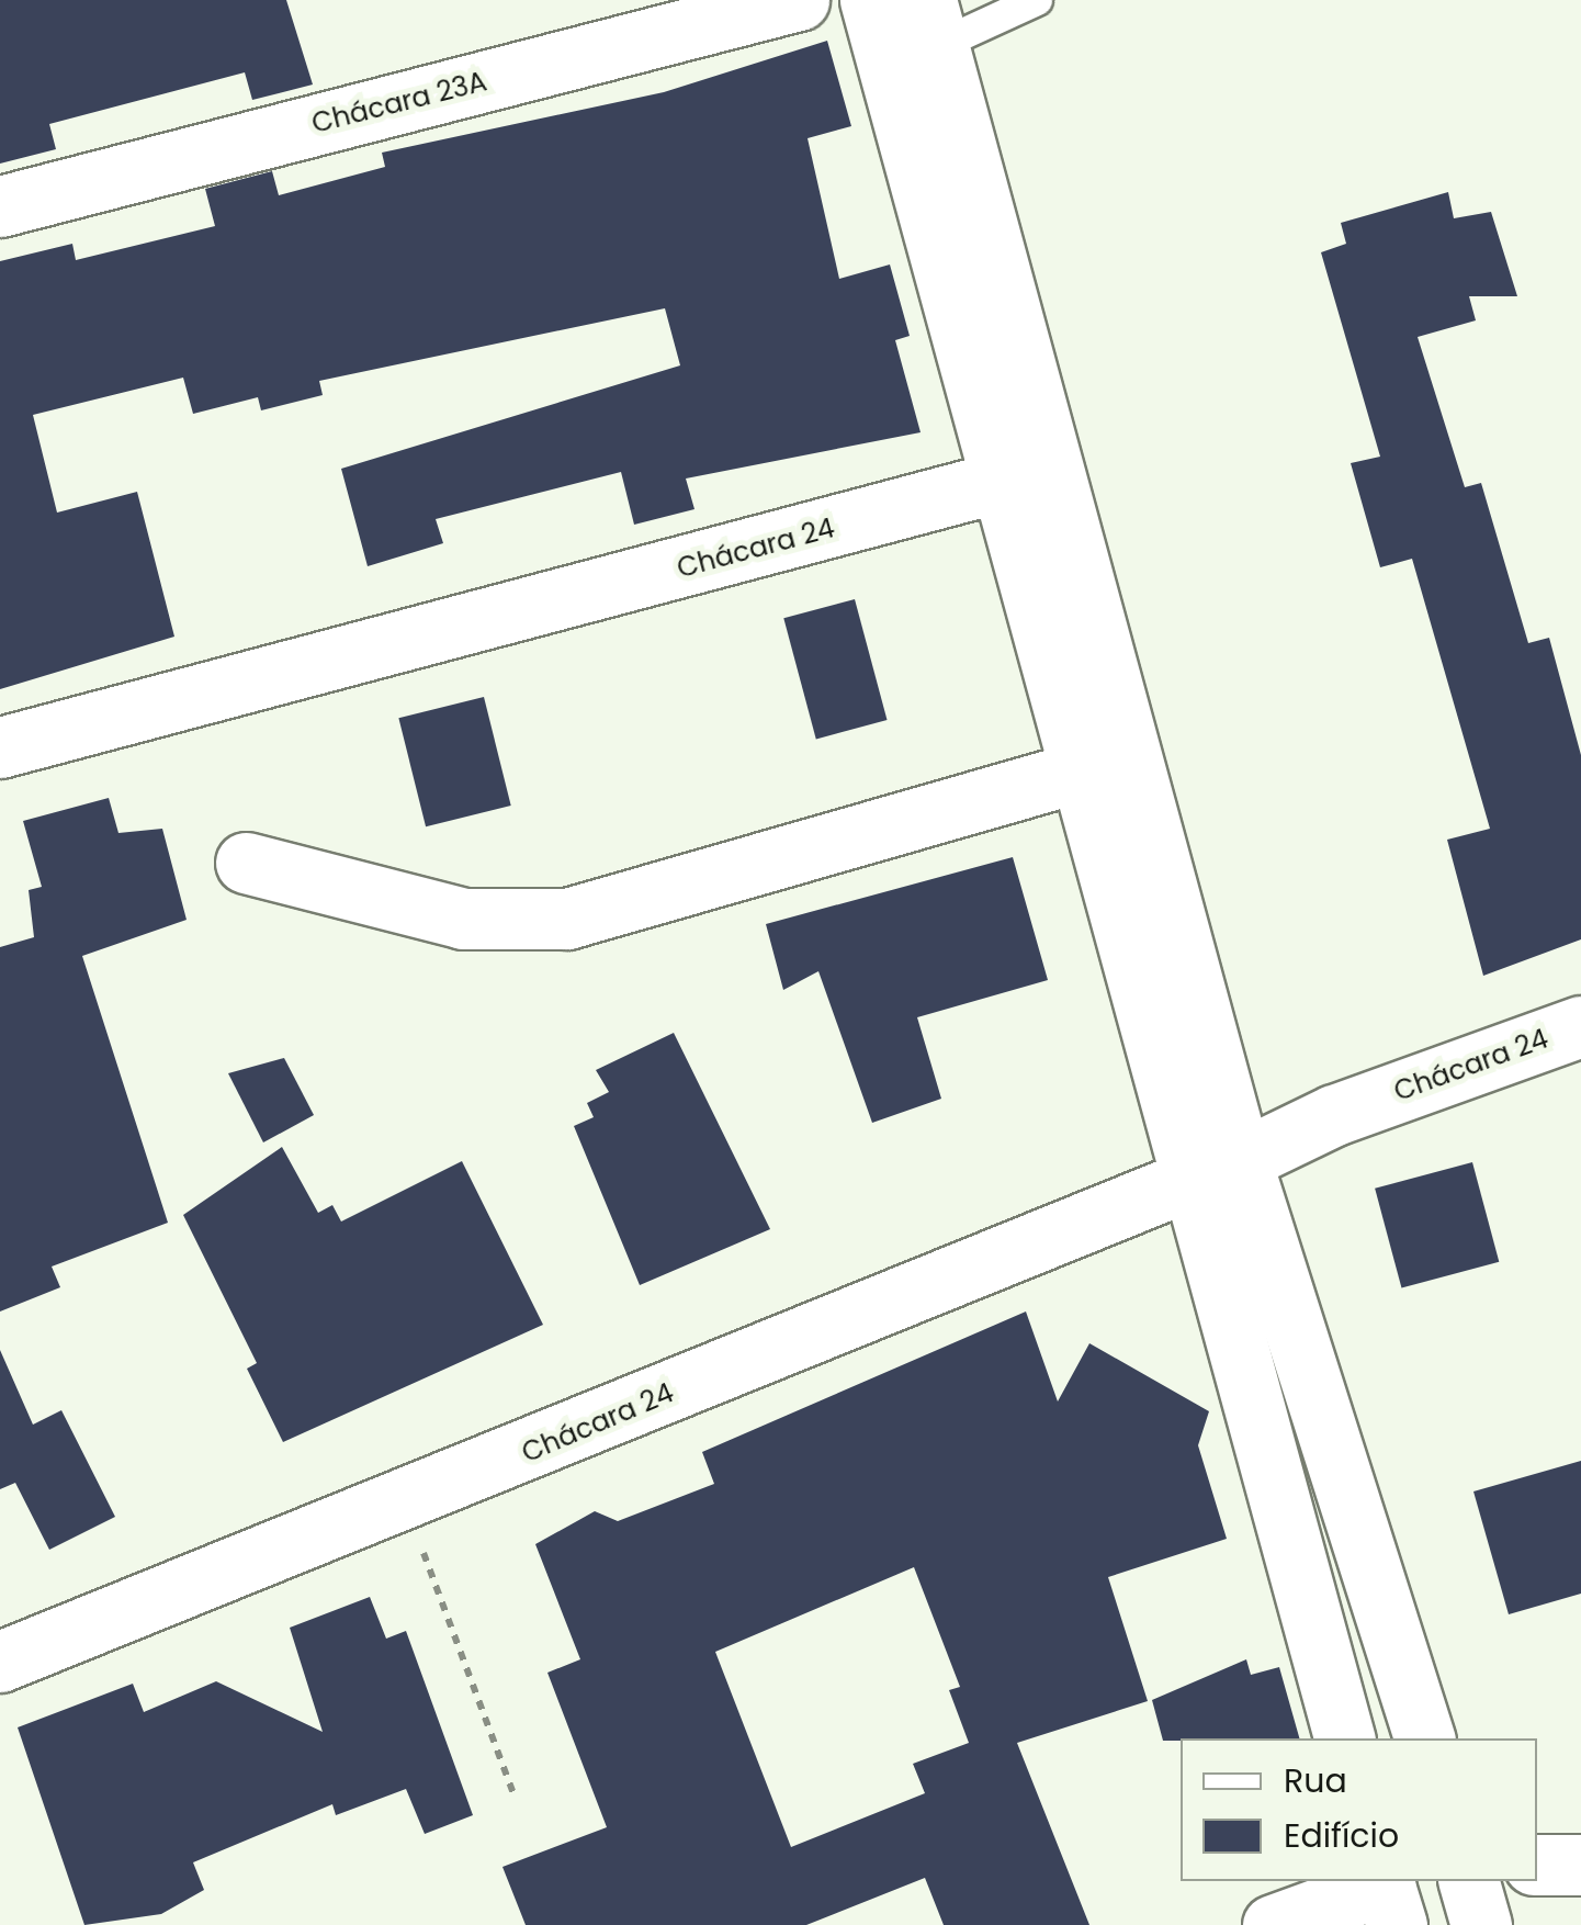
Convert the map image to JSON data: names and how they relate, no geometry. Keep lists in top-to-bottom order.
{
  "streets": {
    "street": ["Chácara 23A", "Chácara 24"]
  },
  "legend": ["Rua", "Edifício"]
}
